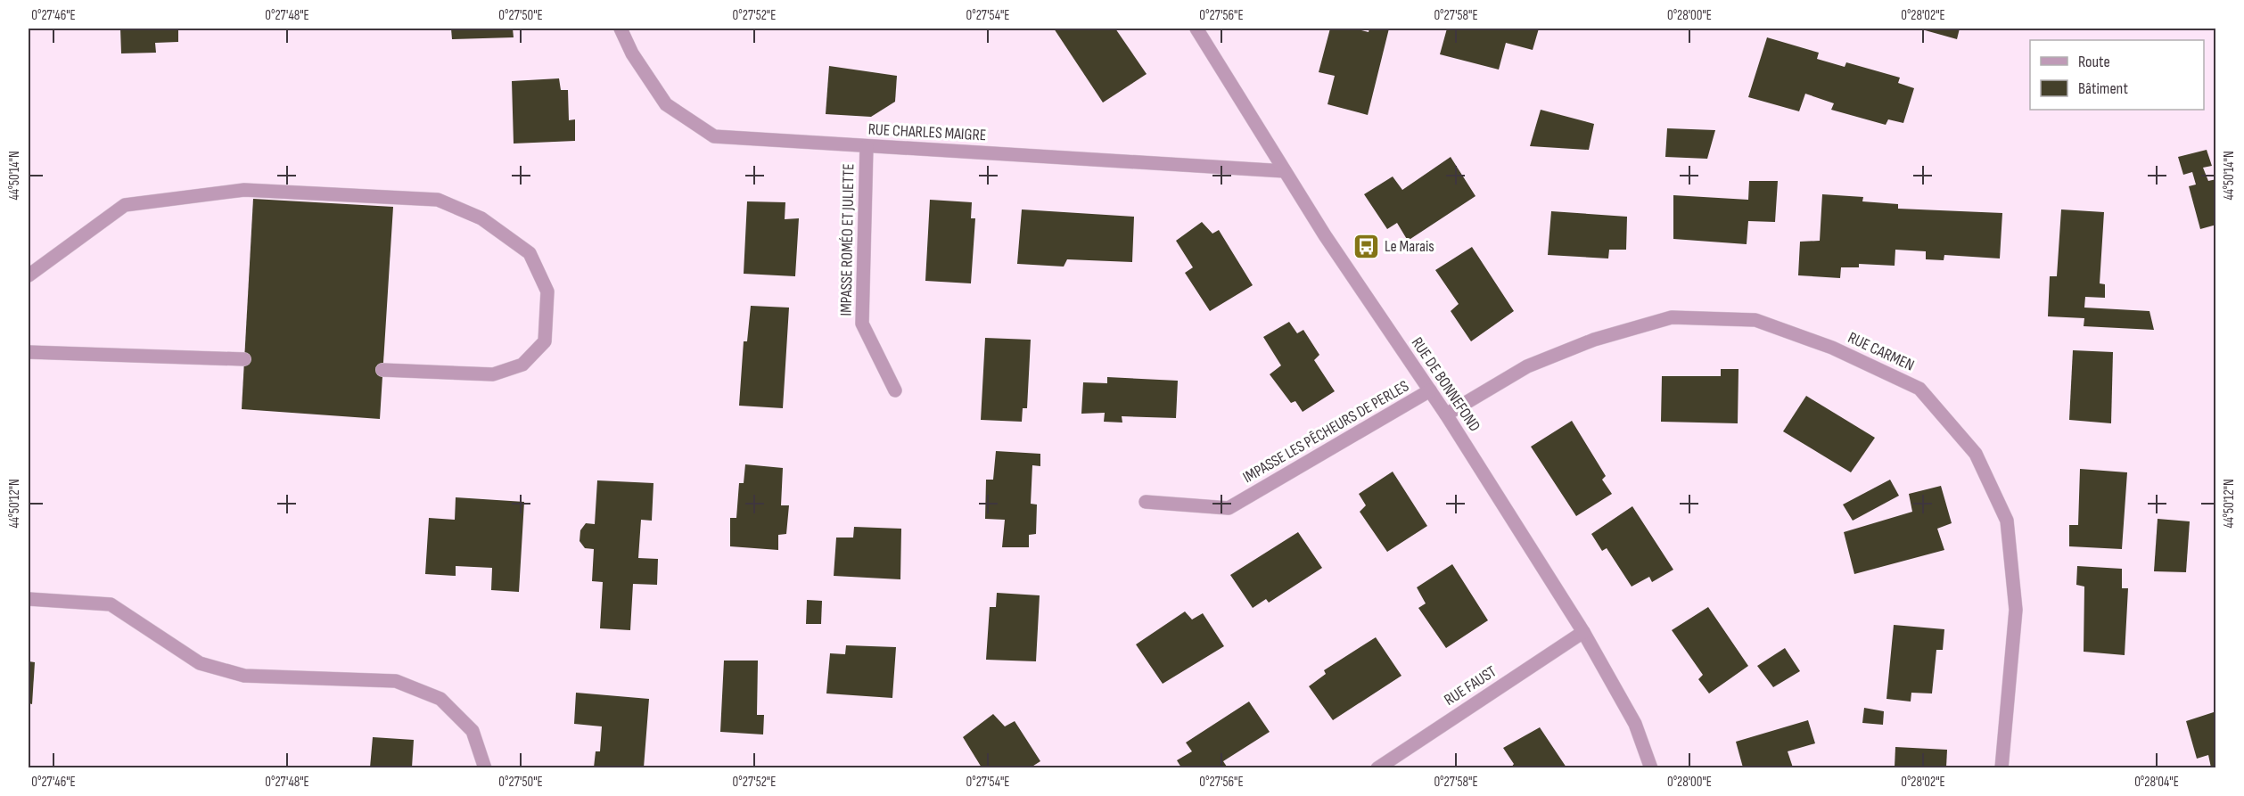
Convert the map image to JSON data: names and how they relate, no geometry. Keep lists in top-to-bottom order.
{
  "streets": {
    "street": [
      "RUE CHARLES MAIGRE",
      "IMPASSE ROMÉO ET JULIETTE",
      "RUE CARMEN",
      "RUE DE BONNEFOND",
      "IMPASSE LES PÊCHEURS DE PERLES",
      "RUE FAUST"
    ]
  },
  "crossings": [
    ["RUE CHARLES MAIGRE", "IMPASSE ROMÉO ET JULIETTE"],
    ["RUE CHARLES MAIGRE", "RUE DE BONNEFOND"],
    ["RUE CARMEN", "RUE DE BONNEFOND"],
    ["RUE DE BONNEFOND", "IMPASSE LES PÊCHEURS DE PERLES"],
    ["RUE DE BONNEFOND", "RUE FAUST"]
  ],
  "places": {
    "bus stop": ["Le Marais"]
  },
  "legend": ["Route", "Bâtiment"],
  "coordinates": [
    "0°27'46\"E",
    "0°27'48\"E",
    "0°27'50\"E",
    "0°27'52\"E",
    "0°27'54\"E",
    "0°27'56\"E",
    "0°27'58\"E",
    "0°28'00\"E",
    "0°28'02\"E",
    "44°50'14\"N",
    "44°50'12\"N",
    "0°28'04\"E"
  ]
}
